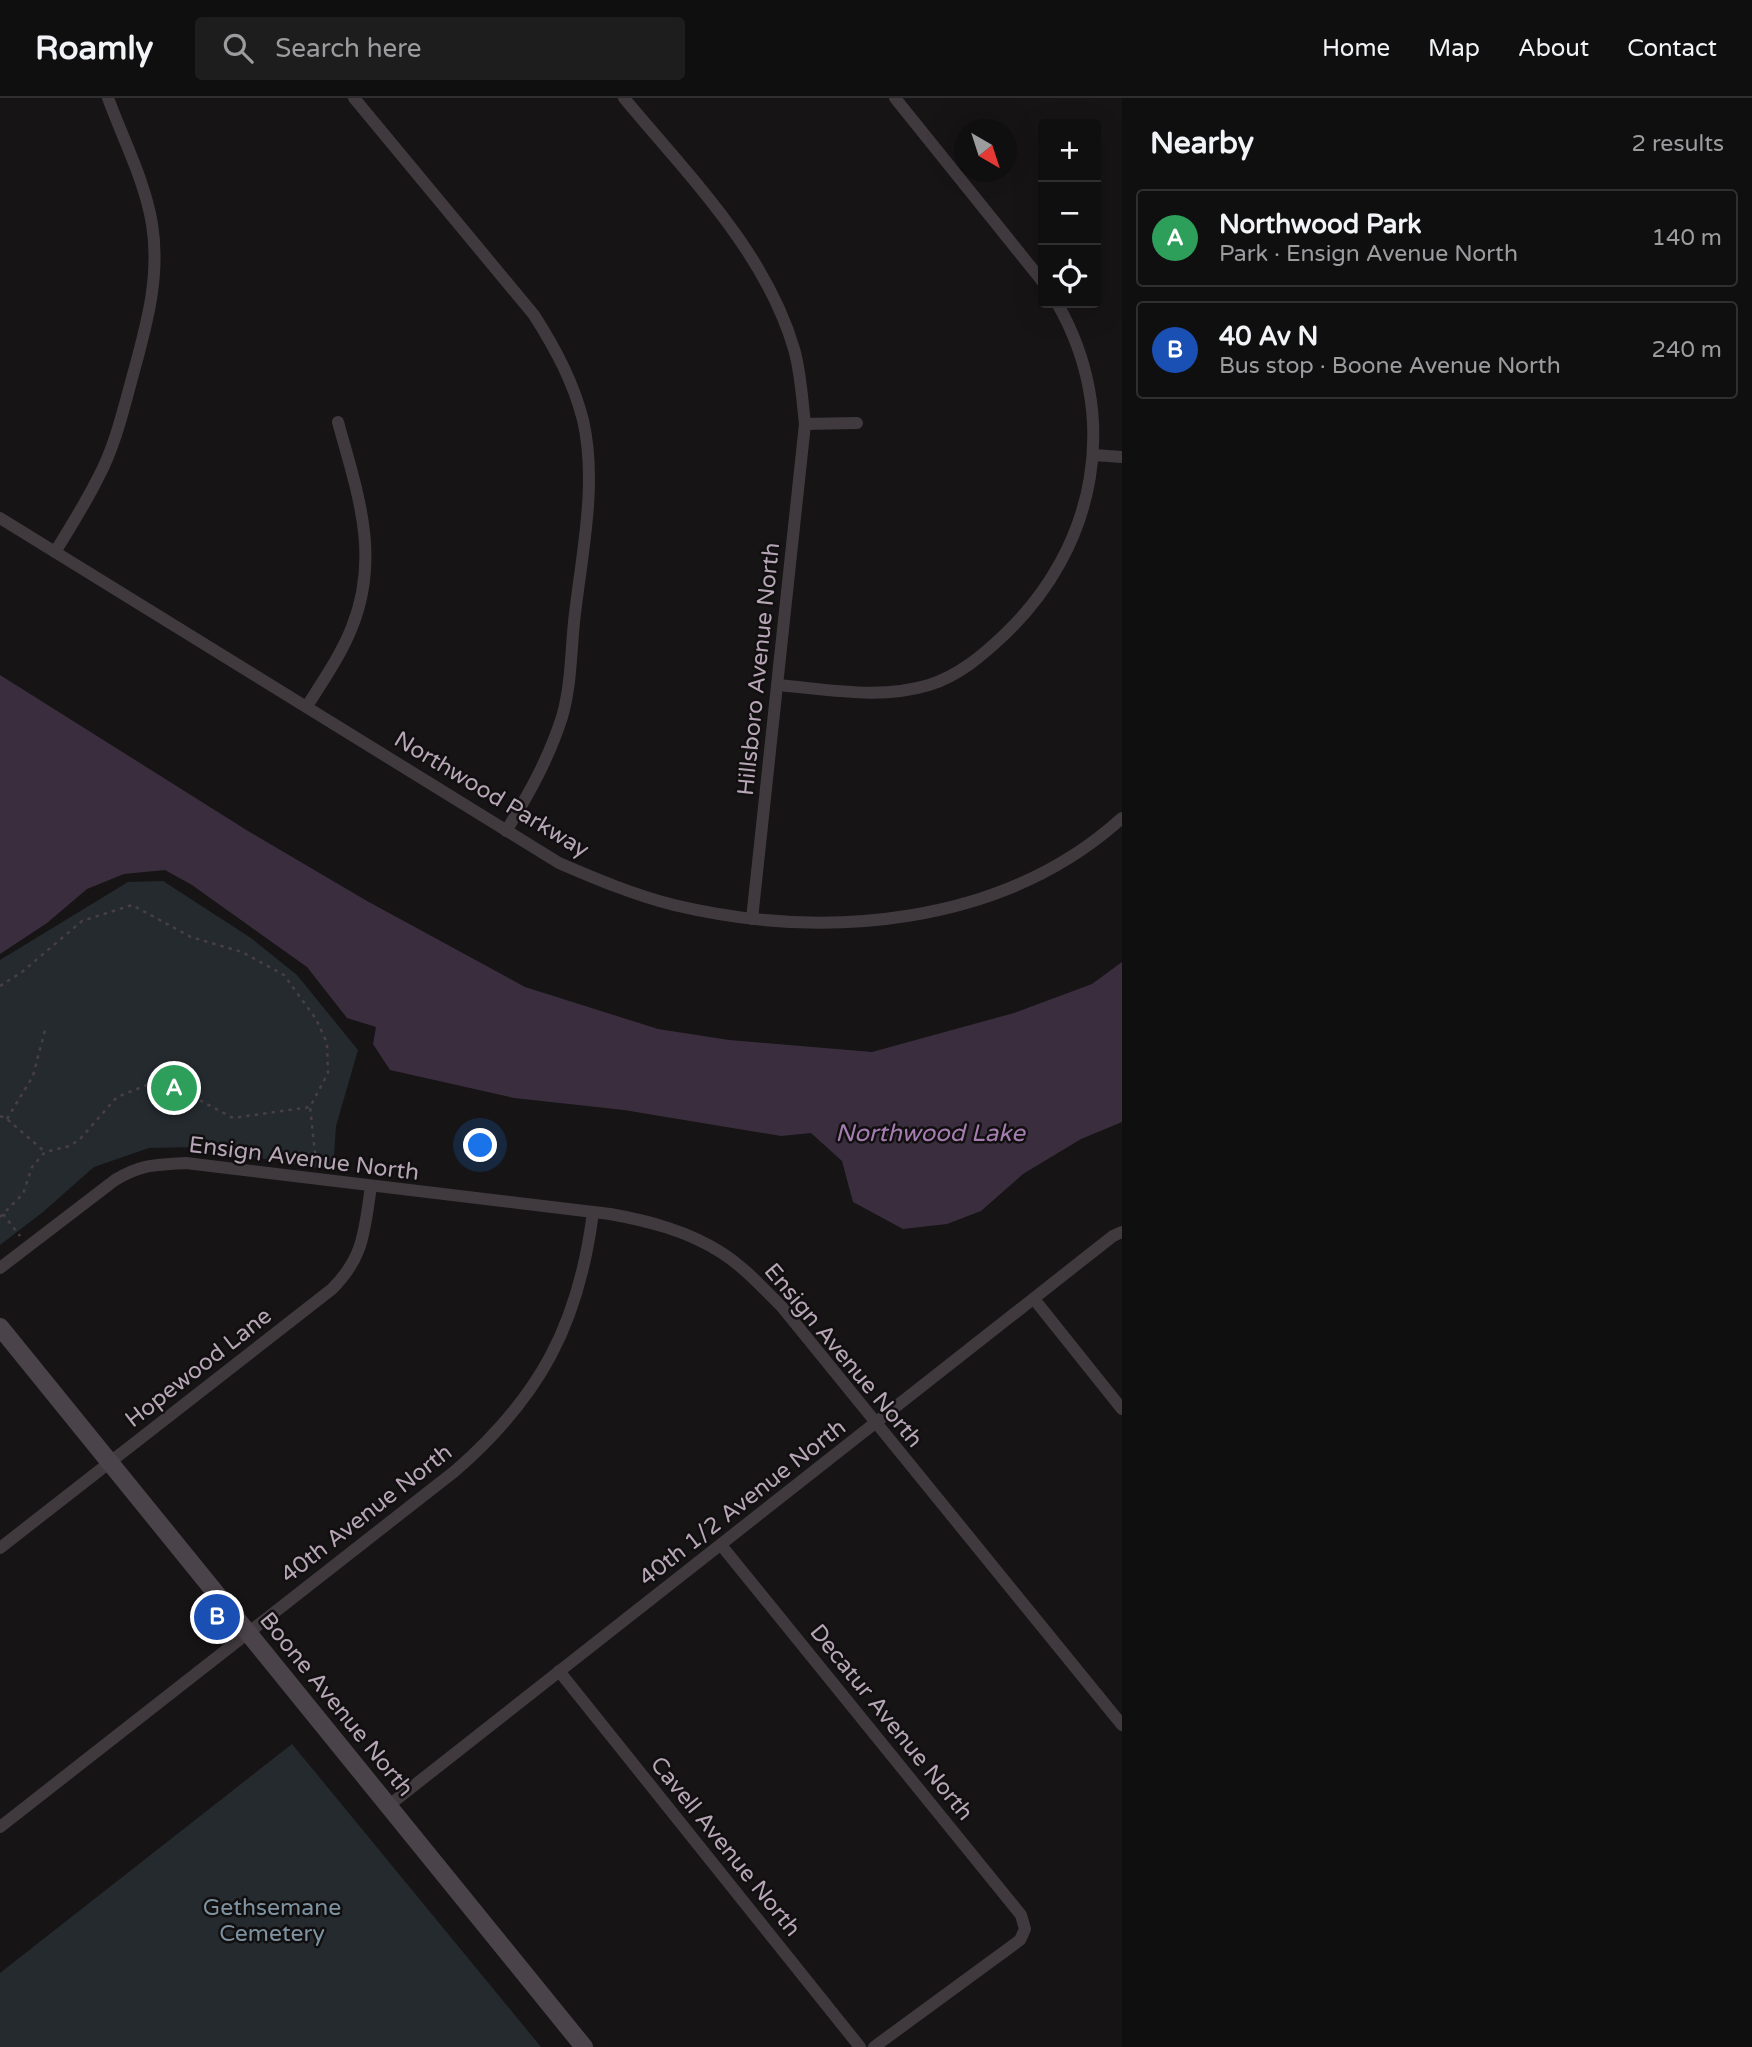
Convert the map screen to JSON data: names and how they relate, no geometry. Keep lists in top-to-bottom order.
{
  "streets": {
    "street": [
      "Hillsboro Avenue North",
      "Northwood Parkway",
      "Ensign Avenue North",
      "Hopewood Lane",
      "40th 1/2 Avenue North",
      "40th Avenue North",
      "Boone Avenue North",
      "Decatur Avenue North",
      "Cavell Avenue North"
    ]
  },
  "crossings": [
    ["Hillsboro Avenue North", "Northwood Parkway"],
    ["Ensign Avenue North", "Hopewood Lane"],
    ["Ensign Avenue North", "40th 1/2 Avenue North"],
    ["Ensign Avenue North", "40th Avenue North"],
    ["Hopewood Lane", "Boone Avenue North"],
    ["40th 1/2 Avenue North", "Boone Avenue North"],
    ["40th 1/2 Avenue North", "Decatur Avenue North"],
    ["40th 1/2 Avenue North", "Cavell Avenue North"],
    ["40th Avenue North", "Boone Avenue North"]
  ],
  "water": ["Northwood Lake"],
  "parks": ["Gethsemane Cemetery"],
  "north": "bottom right",
  "page": {
    "header": "Roamly",
    "search": "Search here",
    "nav": [
      "Home",
      "Map",
      "About",
      "Contact"
    ],
    "heading": ["Nearby", "2 results"],
    "map_buttons": ["+", "−"],
    "list": [
      {
        "mark": "A",
        "name": "Northwood Park",
        "note": "Park · Ensign Avenue North",
        "value": "140 m"
      },
      {
        "mark": "B",
        "name": "40 Av N",
        "note": "Bus stop · Boone Avenue North",
        "value": "240 m"
      }
    ],
    "pins": ["A", "B"]
  }
}
